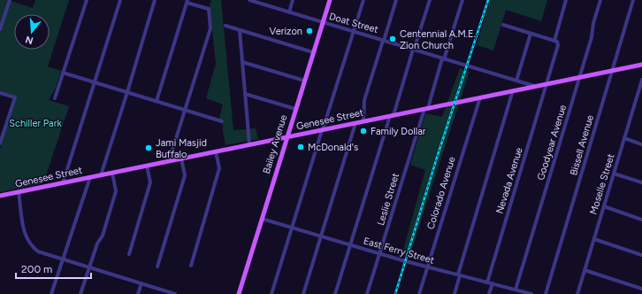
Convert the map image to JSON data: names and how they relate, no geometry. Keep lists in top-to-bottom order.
{
  "streets": {
    "main road": ["Genesee Street", "Bailey Avenue"],
    "street": [
      "Doat Street",
      "Goodyear Avenue",
      "Bissell Avenue",
      "Nevada Avenue",
      "Moselle Street",
      "Colorado Avenue",
      "Leslie Street",
      "East Ferry Street"
    ]
  },
  "crossings": [
    ["Doat Street", "Genesee Street"],
    ["Doat Street", "Bailey Avenue"],
    ["Doat Street", "Leslie Street"],
    ["Genesee Street", "Goodyear Avenue"],
    ["Genesee Street", "Bailey Avenue"],
    ["Genesee Street", "Bissell Avenue"],
    ["Genesee Street", "Nevada Avenue"],
    ["Genesee Street", "Colorado Avenue"],
    ["Genesee Street", "Leslie Street"],
    ["Goodyear Avenue", "East Ferry Street"],
    ["Bailey Avenue", "East Ferry Street"],
    ["Nevada Avenue", "East Ferry Street"],
    ["Colorado Avenue", "East Ferry Street"],
    ["Leslie Street", "East Ferry Street"]
  ],
  "parks": ["Schiller Park"],
  "places": [
    "Verizon",
    "Centennial A.M.E. Zion Church",
    "Family Dollar",
    "McDonald's",
    "Jami Masjid Buffalo"
  ],
  "scale_bar": "200 m",
  "north": "bottom"
}
